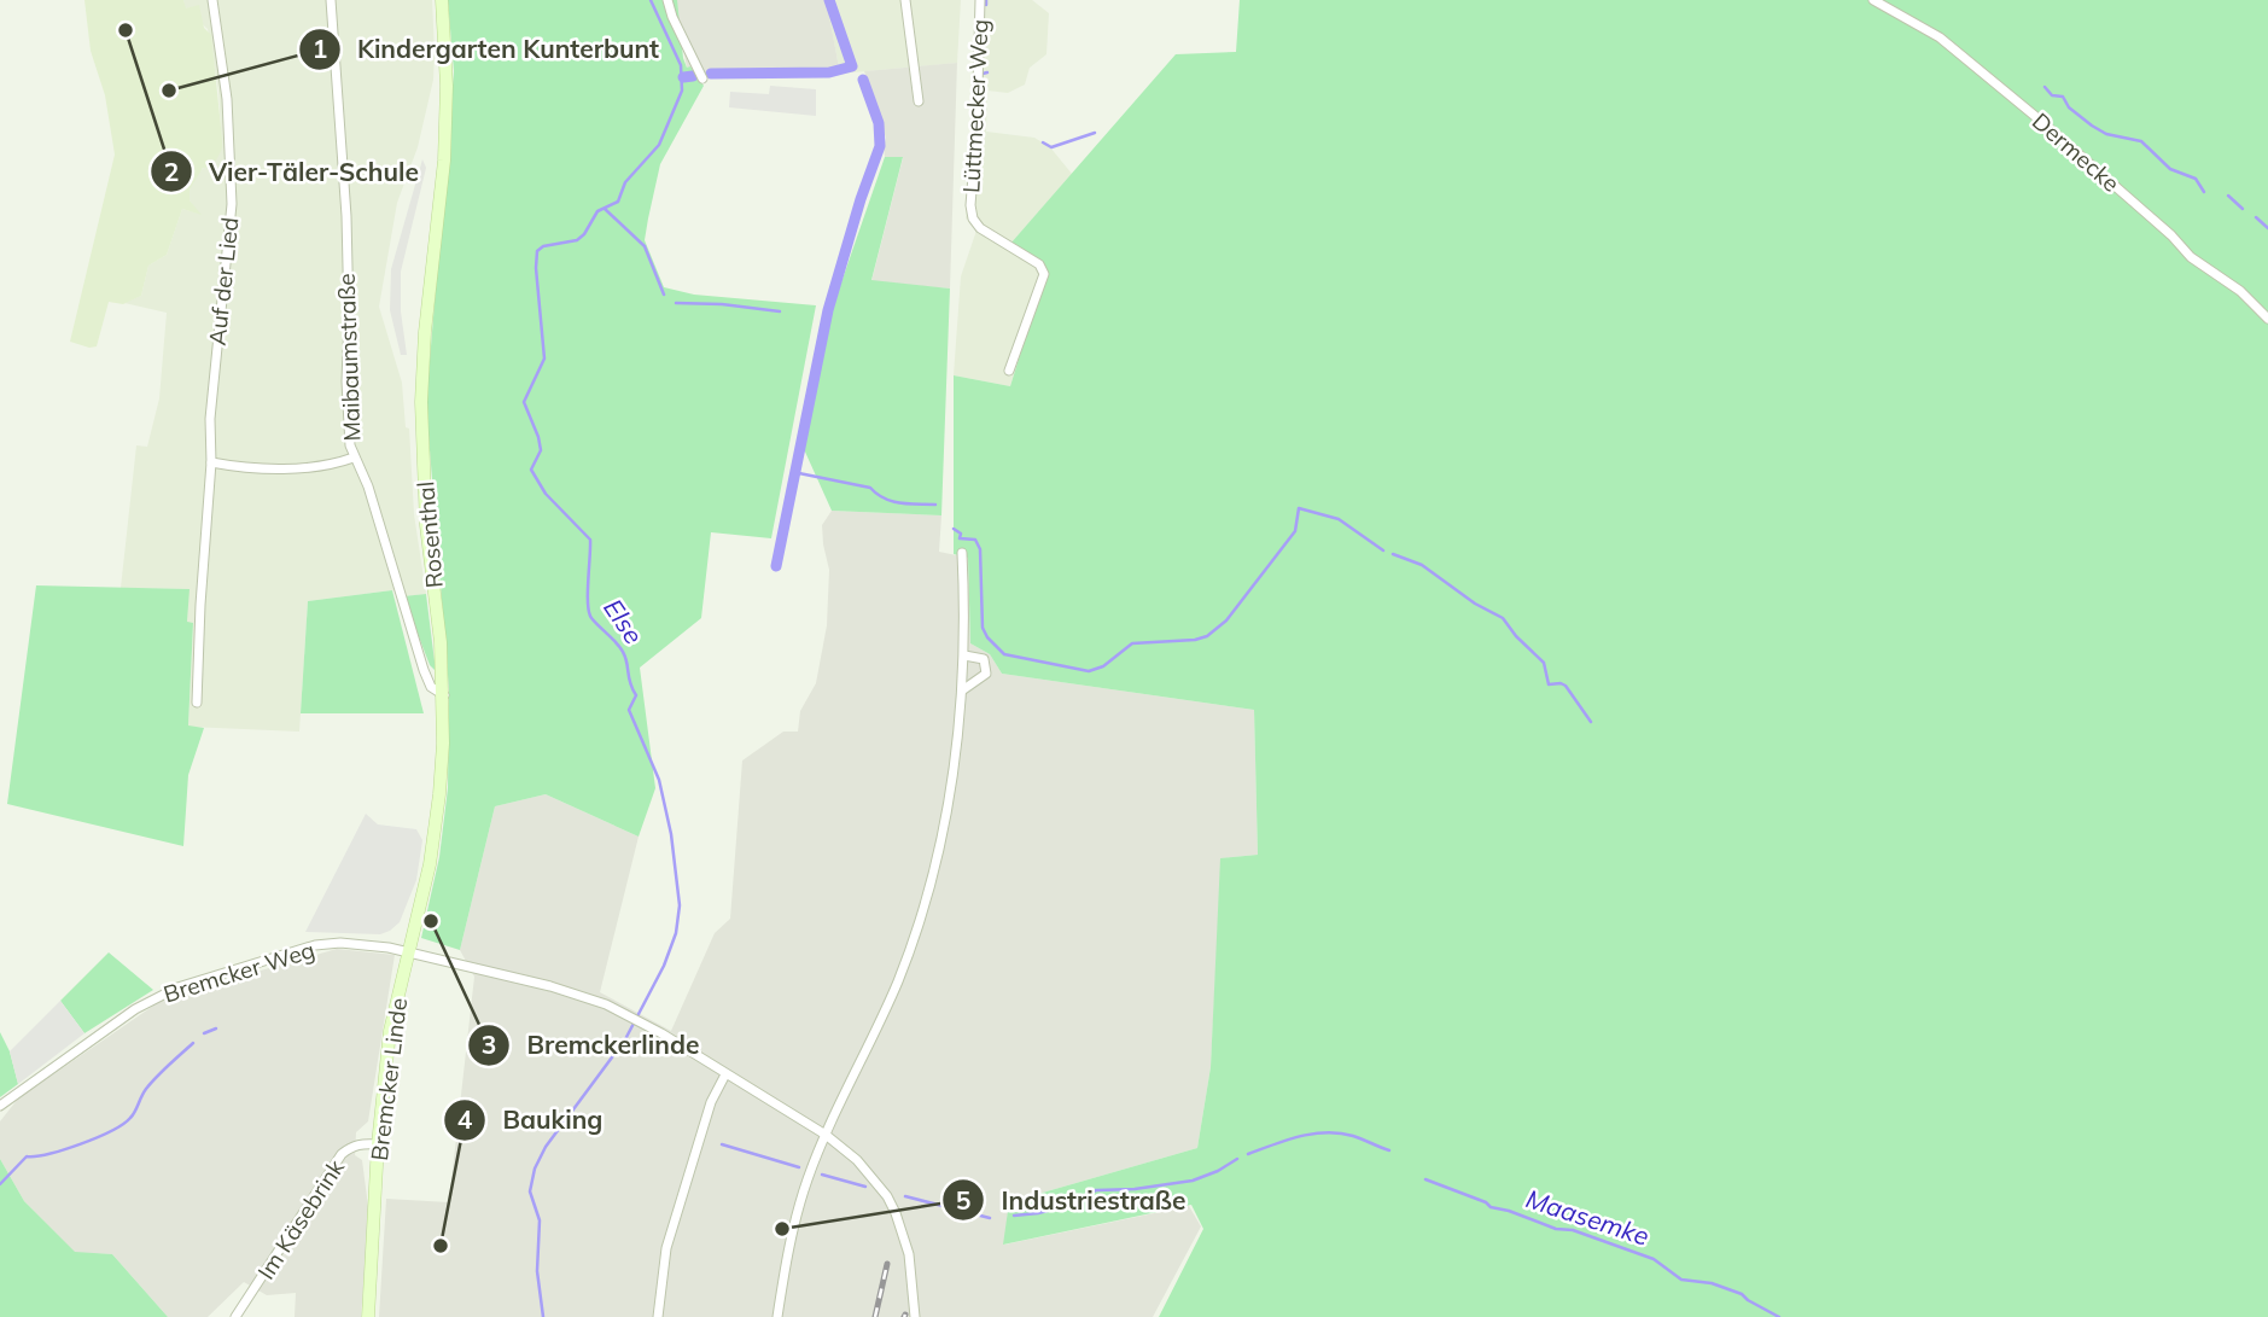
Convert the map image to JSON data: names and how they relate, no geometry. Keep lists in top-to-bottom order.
{
  "streets": {
    "main road": ["Rosenthal", "Bremcker Linde"],
    "street": [
      "Lüttmecker Weg",
      "Dermecke",
      "Auf der Lied",
      "Maibaumstraße",
      "Bremcker Weg",
      "Im Käsebrink"
    ]
  },
  "crossings": [
    ["Maibaumstraße", "Rosenthal"],
    ["Maibaumstraße", "Bremcker Linde"],
    ["Rosenthal", "Bremcker Linde"],
    ["Bremcker Weg", "Bremcker Linde"],
    ["Bremcker Linde", "Im Käsebrink"]
  ],
  "water": ["Else", "Maasemke"],
  "places": [
    "Vier-Täler-Schule",
    "Kindergarten Kunterbunt",
    "Bremckerlinde",
    "Industriestraße",
    "Bauking"
  ]
}
